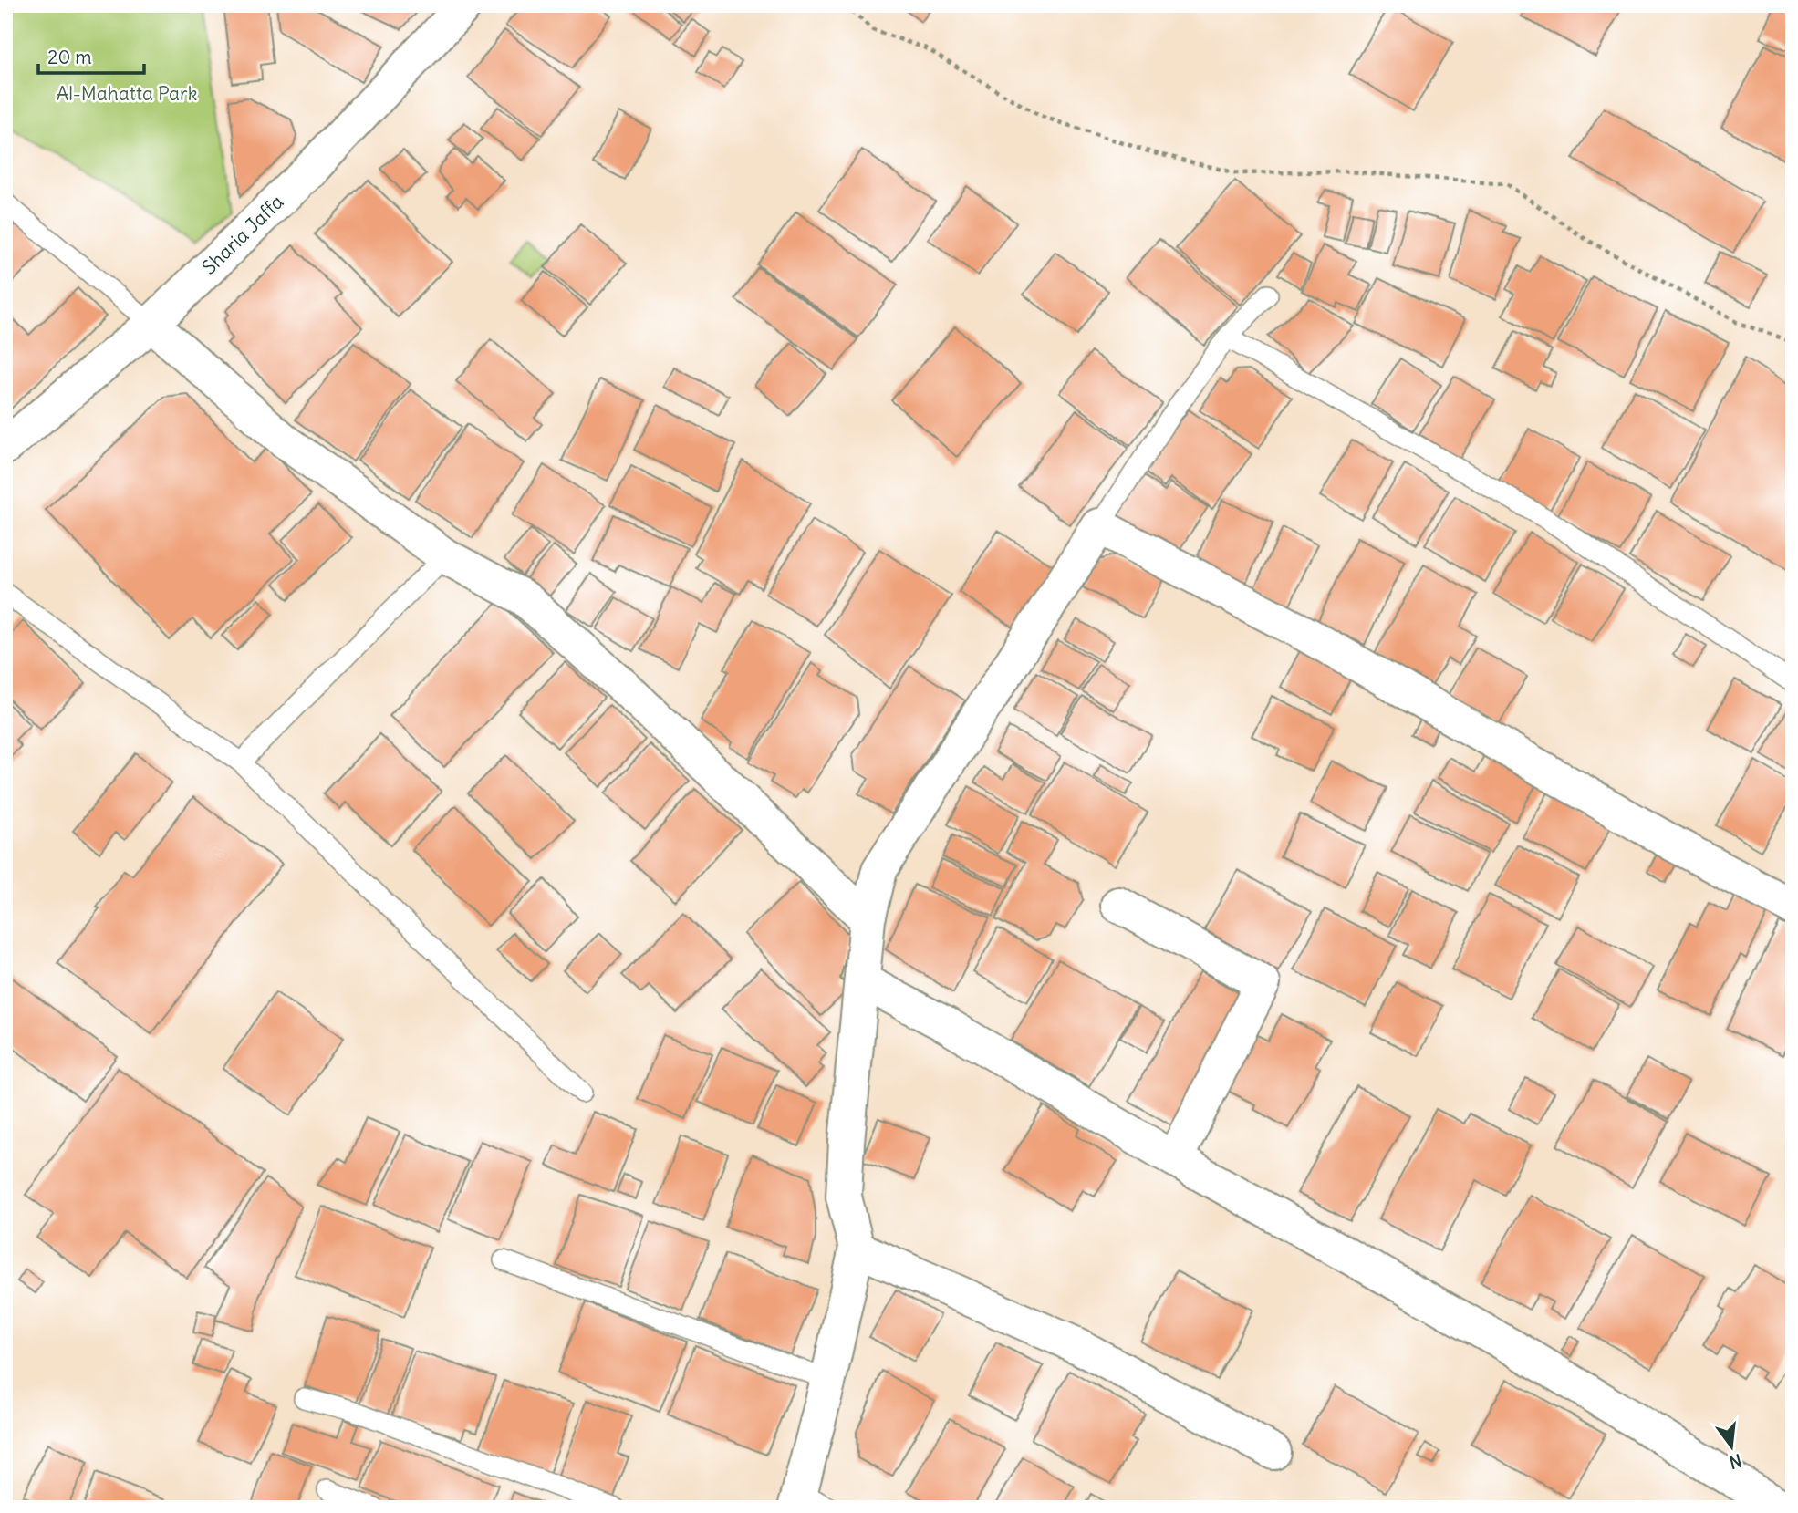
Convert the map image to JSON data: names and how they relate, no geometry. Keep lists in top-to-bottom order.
{
  "streets": {
    "street": ["Sharia Jaffa"]
  },
  "parks": ["Al-Mahatta Park"],
  "scale_bar": "20 m",
  "north": "bottom"
}
